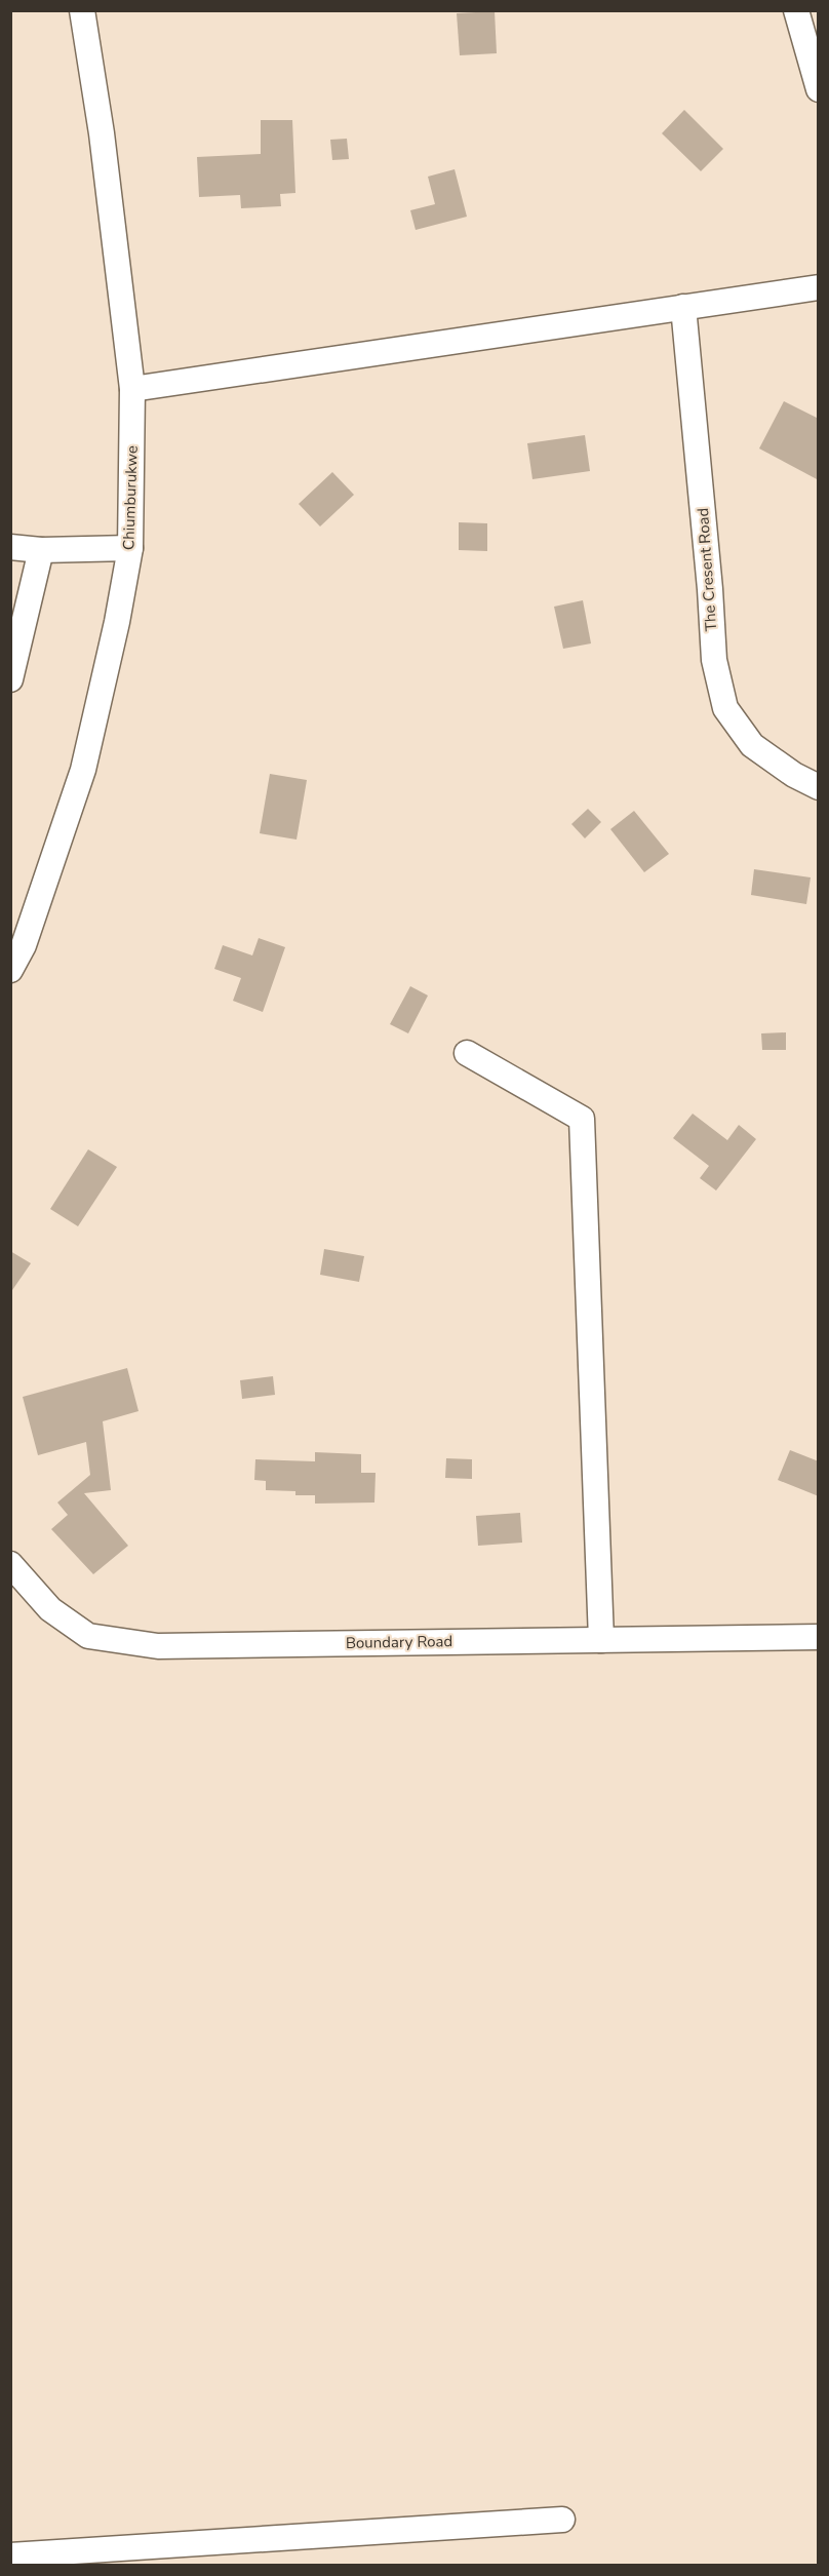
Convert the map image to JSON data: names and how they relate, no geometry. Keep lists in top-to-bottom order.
{
  "streets": {
    "street": ["Chiumburukwe", "The Cresent Road", "Boundary Road"]
  }
}
